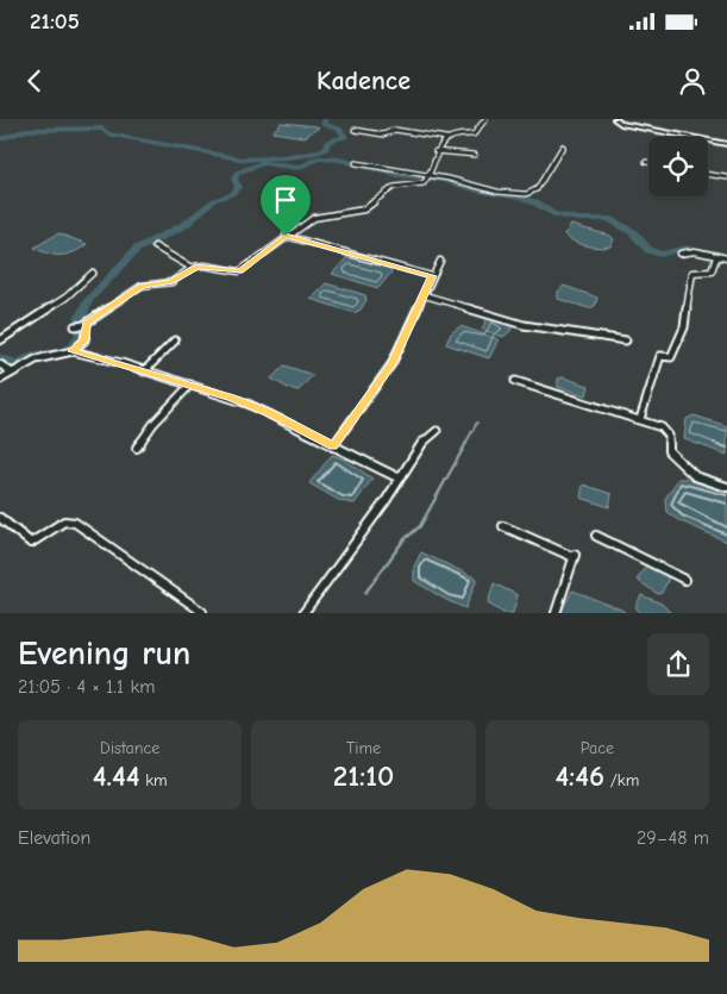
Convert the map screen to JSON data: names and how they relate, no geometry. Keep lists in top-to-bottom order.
{
  "page": {
    "status": "21:05",
    "header": "Kadence",
    "heading": ["Evening run", "21:05 · 4 × 1.1 km"],
    "stats": [
      ["Distance", "4.44 km"],
      ["Time", "21:10"],
      ["Pace", "4:46 /km"]
    ],
    "chart": ["Elevation", "29–48 m"]
  }
}
